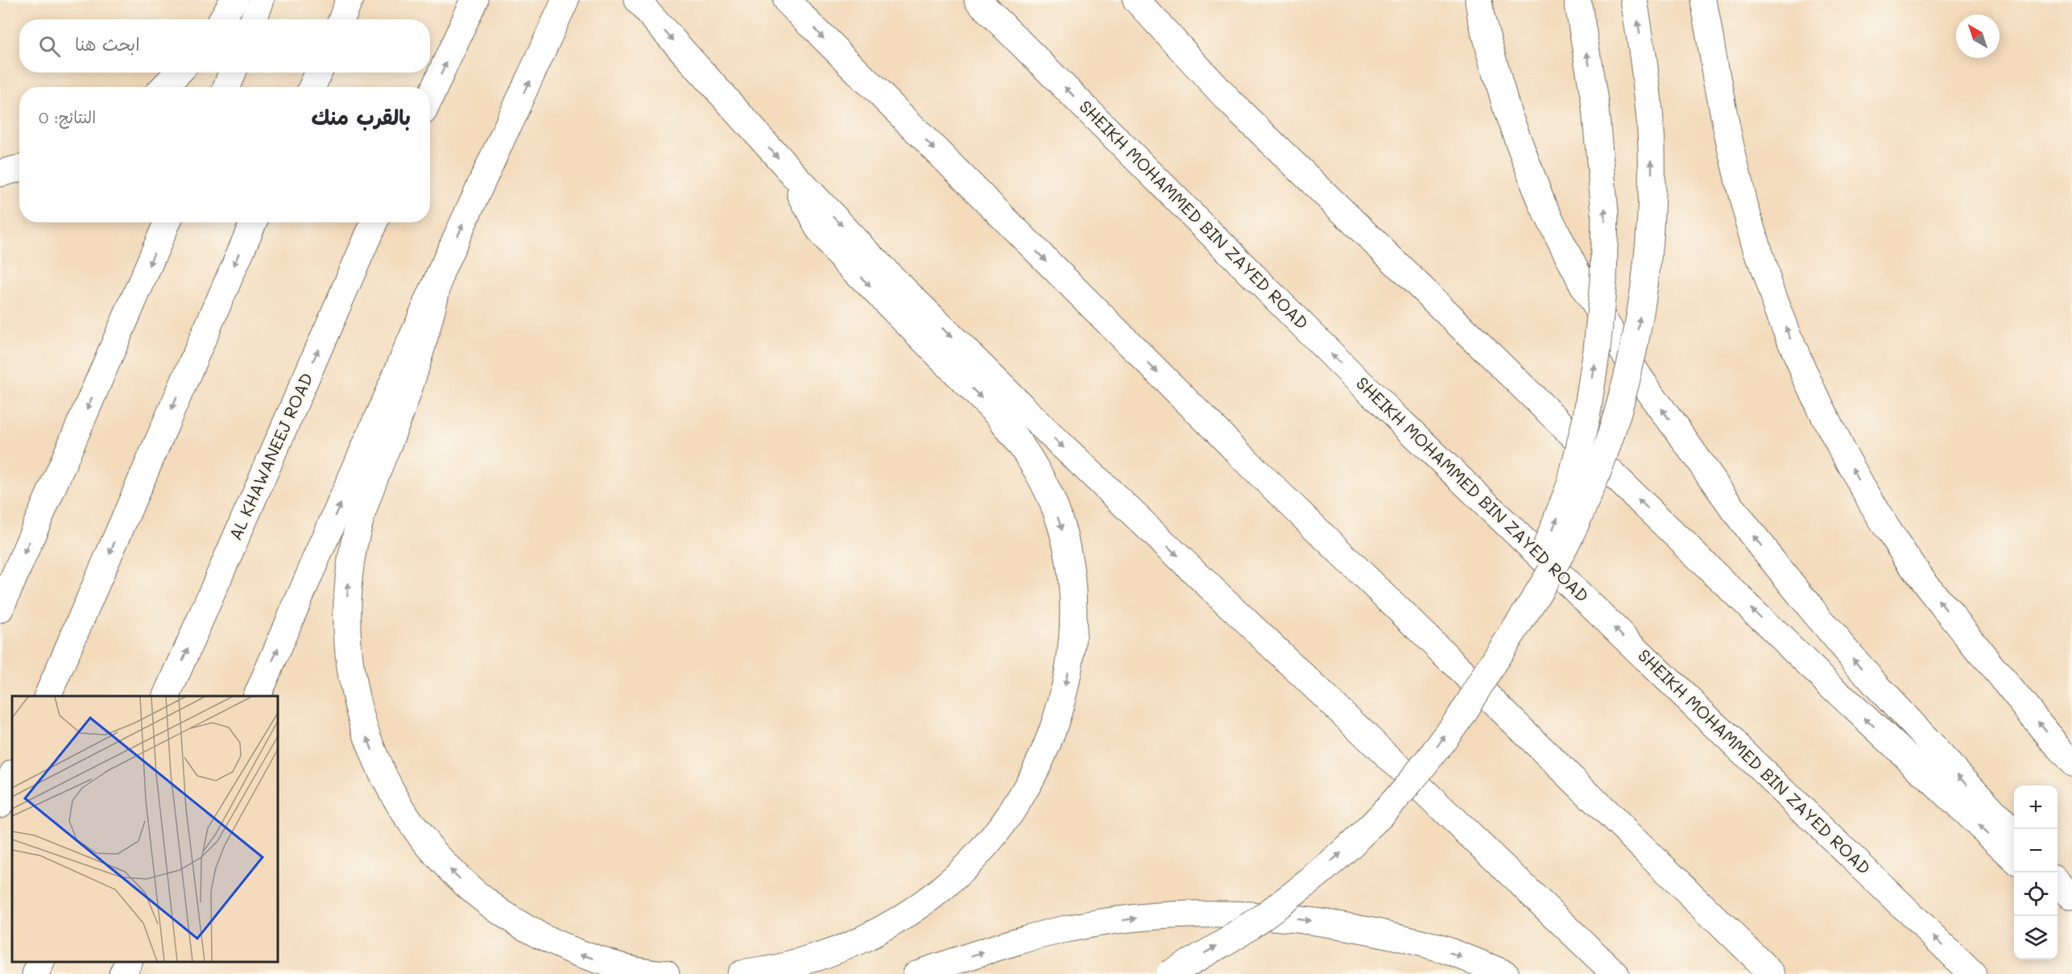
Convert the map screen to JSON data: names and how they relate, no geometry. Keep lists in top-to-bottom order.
{
  "streets": {
    "main road": ["SHEIKH MOHAMMED BIN ZAYED ROAD", "AL KHAWANEEJ ROAD"]
  },
  "north": "top left",
  "page": {
    "search": "ابحث هنا",
    "heading": ["بالقرب منك", "النتائج: 0"],
    "map_buttons": ["+", "−"]
  }
}
